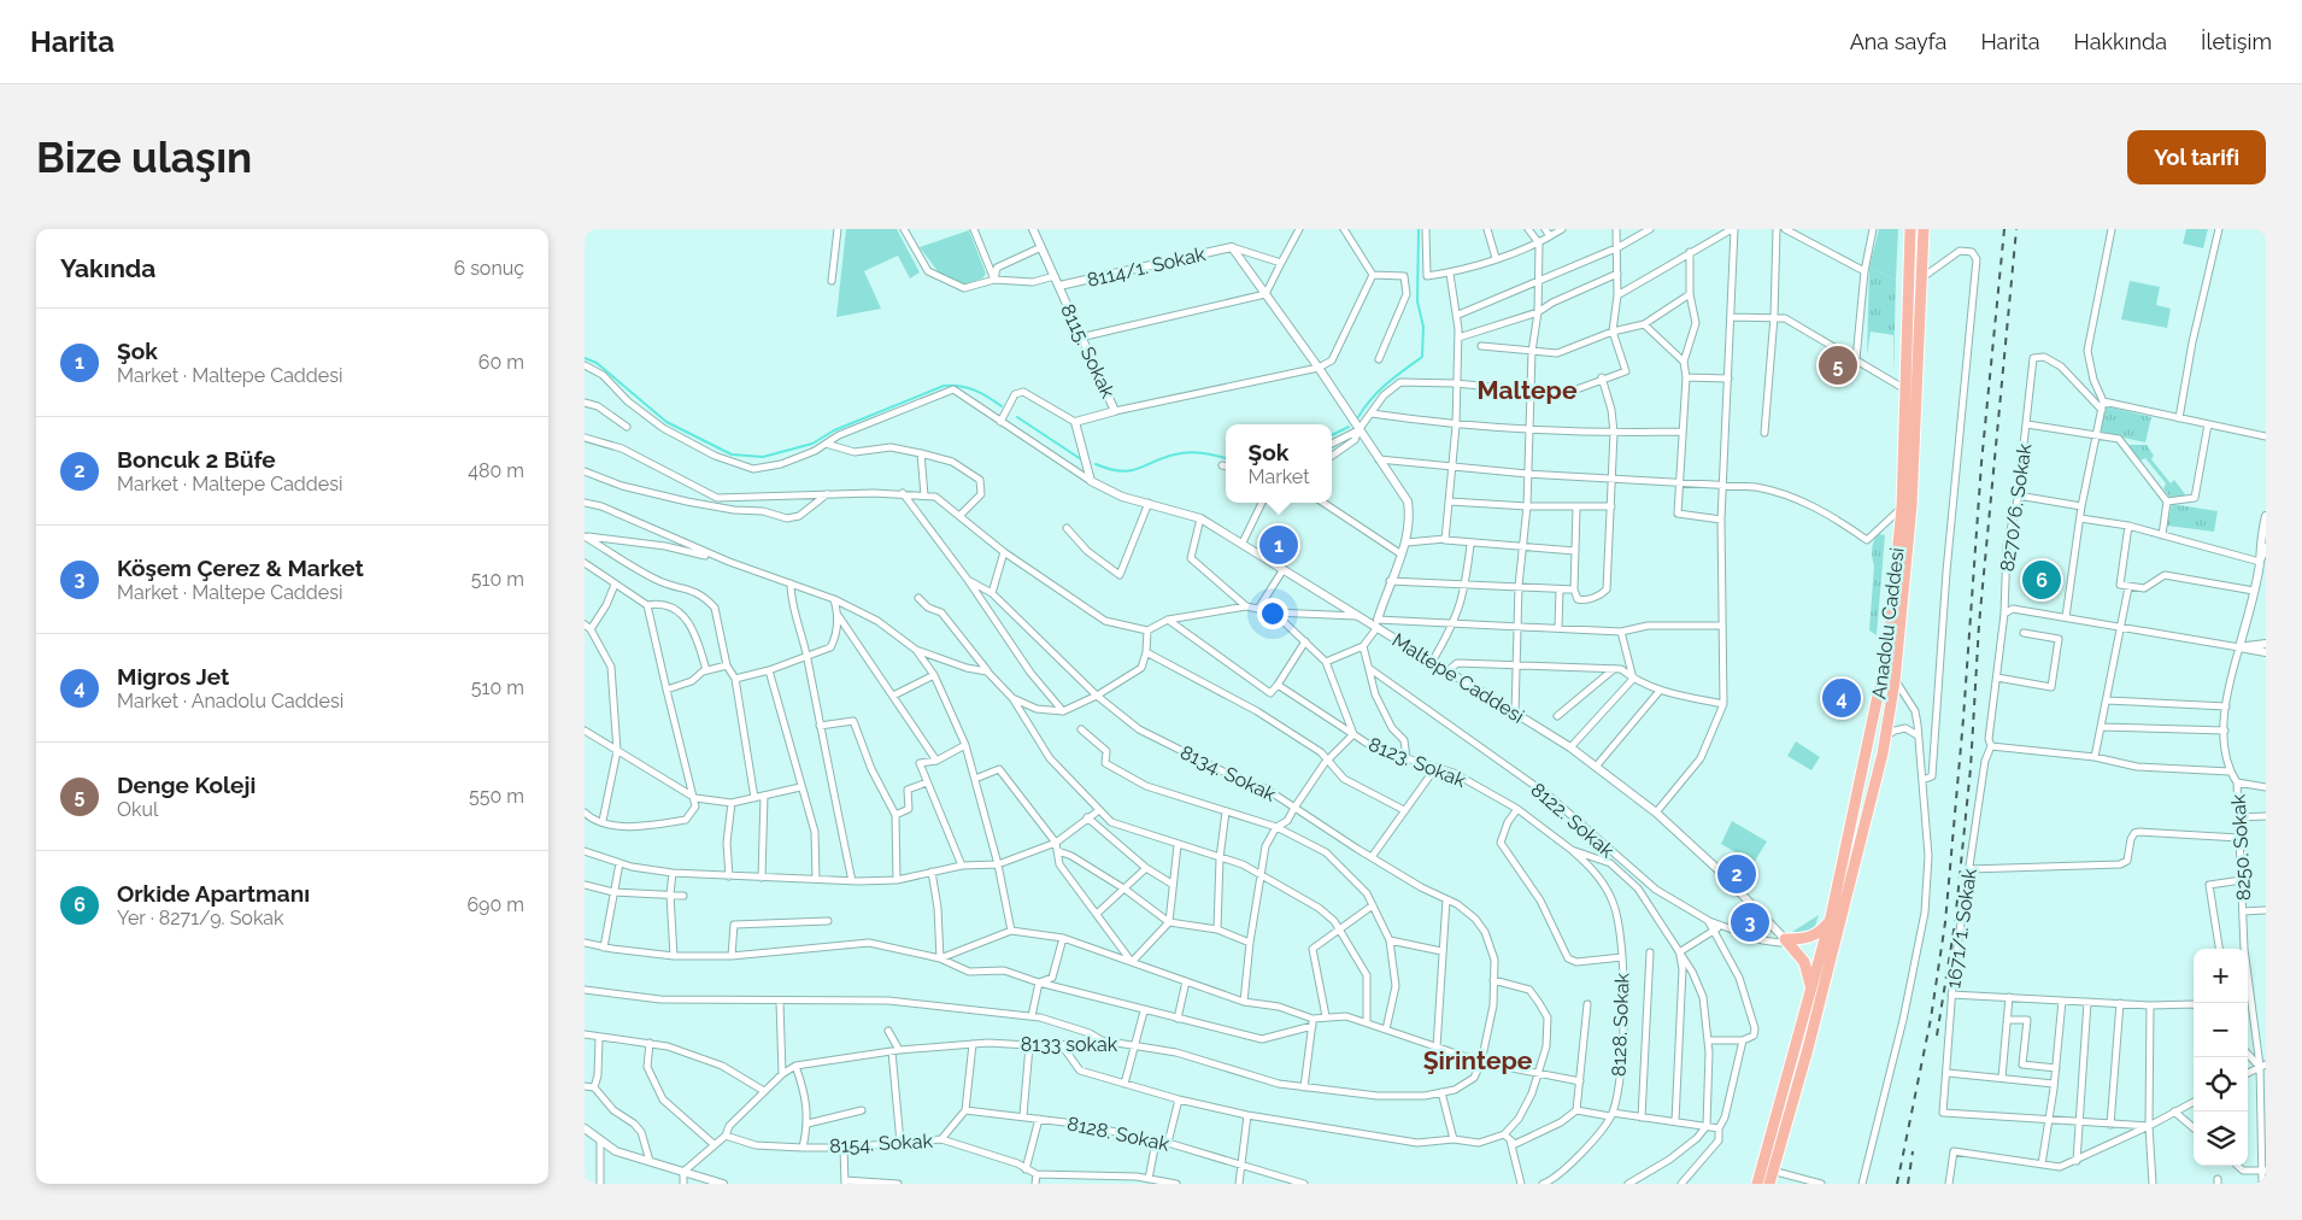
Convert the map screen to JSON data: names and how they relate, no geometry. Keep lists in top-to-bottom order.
{
  "streets": {
    "highway": ["Anadolu Caddesi"],
    "street": [
      "8114/1. Sokak",
      "8115. Sokak",
      "8270/6. Sokak",
      "Maltepe Caddesi",
      "8123. Sokak",
      "8134. Sokak",
      "8122. Sokak",
      "8250. Sokak",
      "1671/1. Sokak",
      "8128. Sokak",
      "8133 sokak",
      "8154. Sokak"
    ]
  },
  "crossings": [
    ["8114/1. Sokak", "8115. Sokak"],
    ["8270/6. Sokak", "1671/1. Sokak"],
    ["Maltepe Caddesi", "8122. Sokak"],
    ["8123. Sokak", "8128. Sokak"],
    ["8134. Sokak", "8133 sokak"],
    ["8133 sokak", "8154. Sokak"]
  ],
  "districts": ["Maltepe", "Şirintepe"],
  "page": {
    "header": "Harita",
    "nav": [
      "Ana sayfa",
      "Harita",
      "Hakkında",
      "İletişim"
    ],
    "buttons": "Yol tarifi",
    "title": "Bize ulaşın",
    "heading": ["Yakında", "6 sonuç"],
    "list": [
      {
        "mark": "1",
        "name": "Şok",
        "note": "Market · Maltepe Caddesi",
        "value": "60 m"
      },
      {
        "mark": "2",
        "name": "Boncuk 2 Büfe",
        "note": "Market · Maltepe Caddesi",
        "value": "480 m"
      },
      {
        "mark": "3",
        "name": "Köşem Çerez & Market",
        "note": "Market · Maltepe Caddesi",
        "value": "510 m"
      },
      {
        "mark": "4",
        "name": "Migros Jet",
        "note": "Market · Anadolu Caddesi",
        "value": "510 m"
      },
      {
        "mark": "5",
        "name": "Denge Koleji",
        "note": "Okul",
        "value": "550 m"
      },
      {
        "mark": "6",
        "name": "Orkide Apartmanı",
        "note": "Yer · 8271/9. Sokak",
        "value": "690 m"
      }
    ],
    "pins": [
      "5",
      "1",
      "6",
      "4",
      "2",
      "3"
    ],
    "popup": ["Şok", "Market"],
    "map_buttons": ["+", "−"]
  }
}
